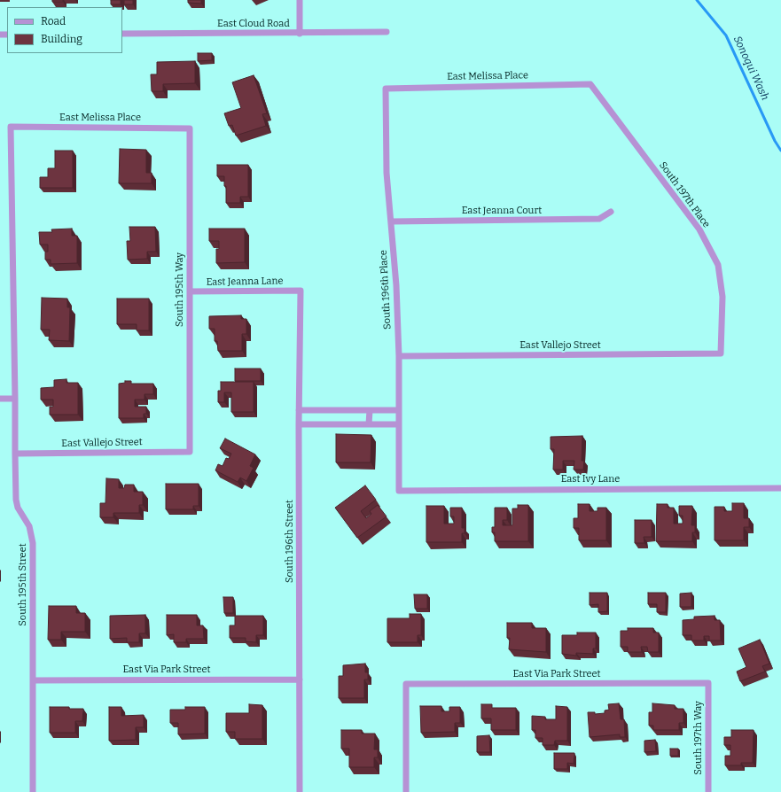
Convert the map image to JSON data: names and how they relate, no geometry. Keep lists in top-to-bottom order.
{
  "streets": {
    "street": [
      "East Cloud Road",
      "East Melissa Place",
      "South 197th Place",
      "East Jeanna Court",
      "East Jeanna Lane",
      "South 195th Way",
      "South 196th Place",
      "East Vallejo Street",
      "East Ivy Lane",
      "South 196th Street",
      "South 195th Street",
      "East Via Park Street",
      "South 197th Way"
    ]
  },
  "crossings": [
    ["East Melissa Place", "South 197th Place"],
    ["East Melissa Place", "South 195th Way"],
    ["East Melissa Place", "South 196th Place"],
    ["East Melissa Place", "South 195th Street"],
    ["South 197th Place", "East Vallejo Street"],
    ["East Jeanna Court", "South 196th Place"],
    ["East Jeanna Lane", "South 195th Way"],
    ["East Jeanna Lane", "South 196th Street"],
    ["South 195th Way", "East Vallejo Street"],
    ["South 196th Place", "East Vallejo Street"],
    ["South 196th Place", "East Ivy Lane"],
    ["East Vallejo Street", "South 195th Street"],
    ["South 196th Street", "East Via Park Street"],
    ["South 195th Street", "East Via Park Street"],
    ["East Via Park Street", "South 197th Way"]
  ],
  "water": ["Sonoqui Wash"],
  "legend": ["Road", "Building"]
}
